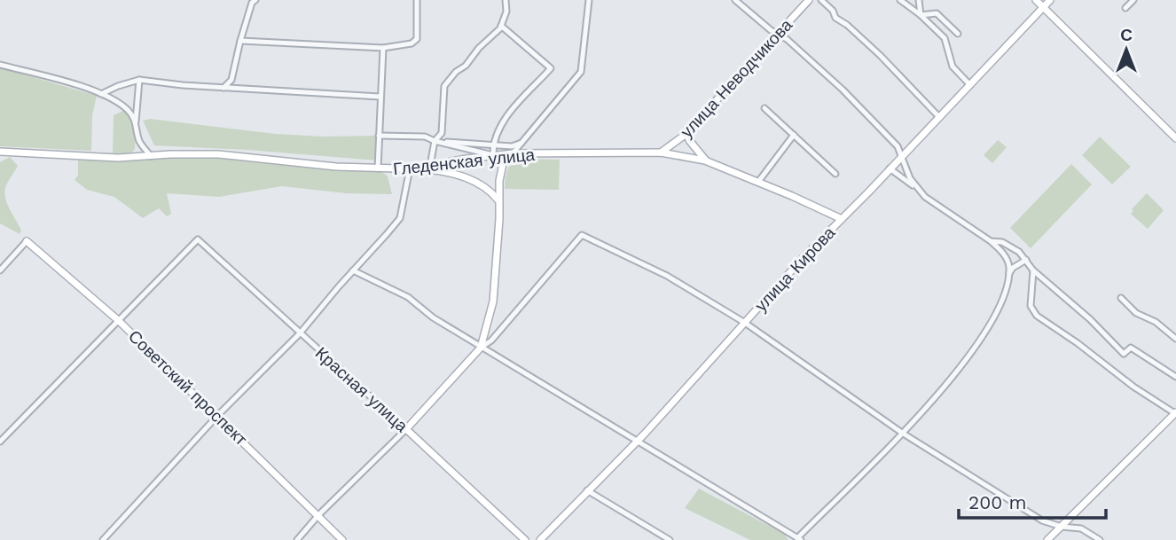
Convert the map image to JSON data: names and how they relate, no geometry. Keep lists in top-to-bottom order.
{
  "streets": {
    "main road": [
      "улица Неводчикова",
      "Гледенская улица",
      "улица Кирова",
      "Советский проспект",
      "Красная улица"
    ]
  },
  "crossings": [
    ["улица Неводчикова", "Гледенская улица"],
    ["Гледенская улица", "улица Кирова"],
    ["Советский проспект", "Красная улица"]
  ],
  "scale_bar": "200 m",
  "north": "top"
}
